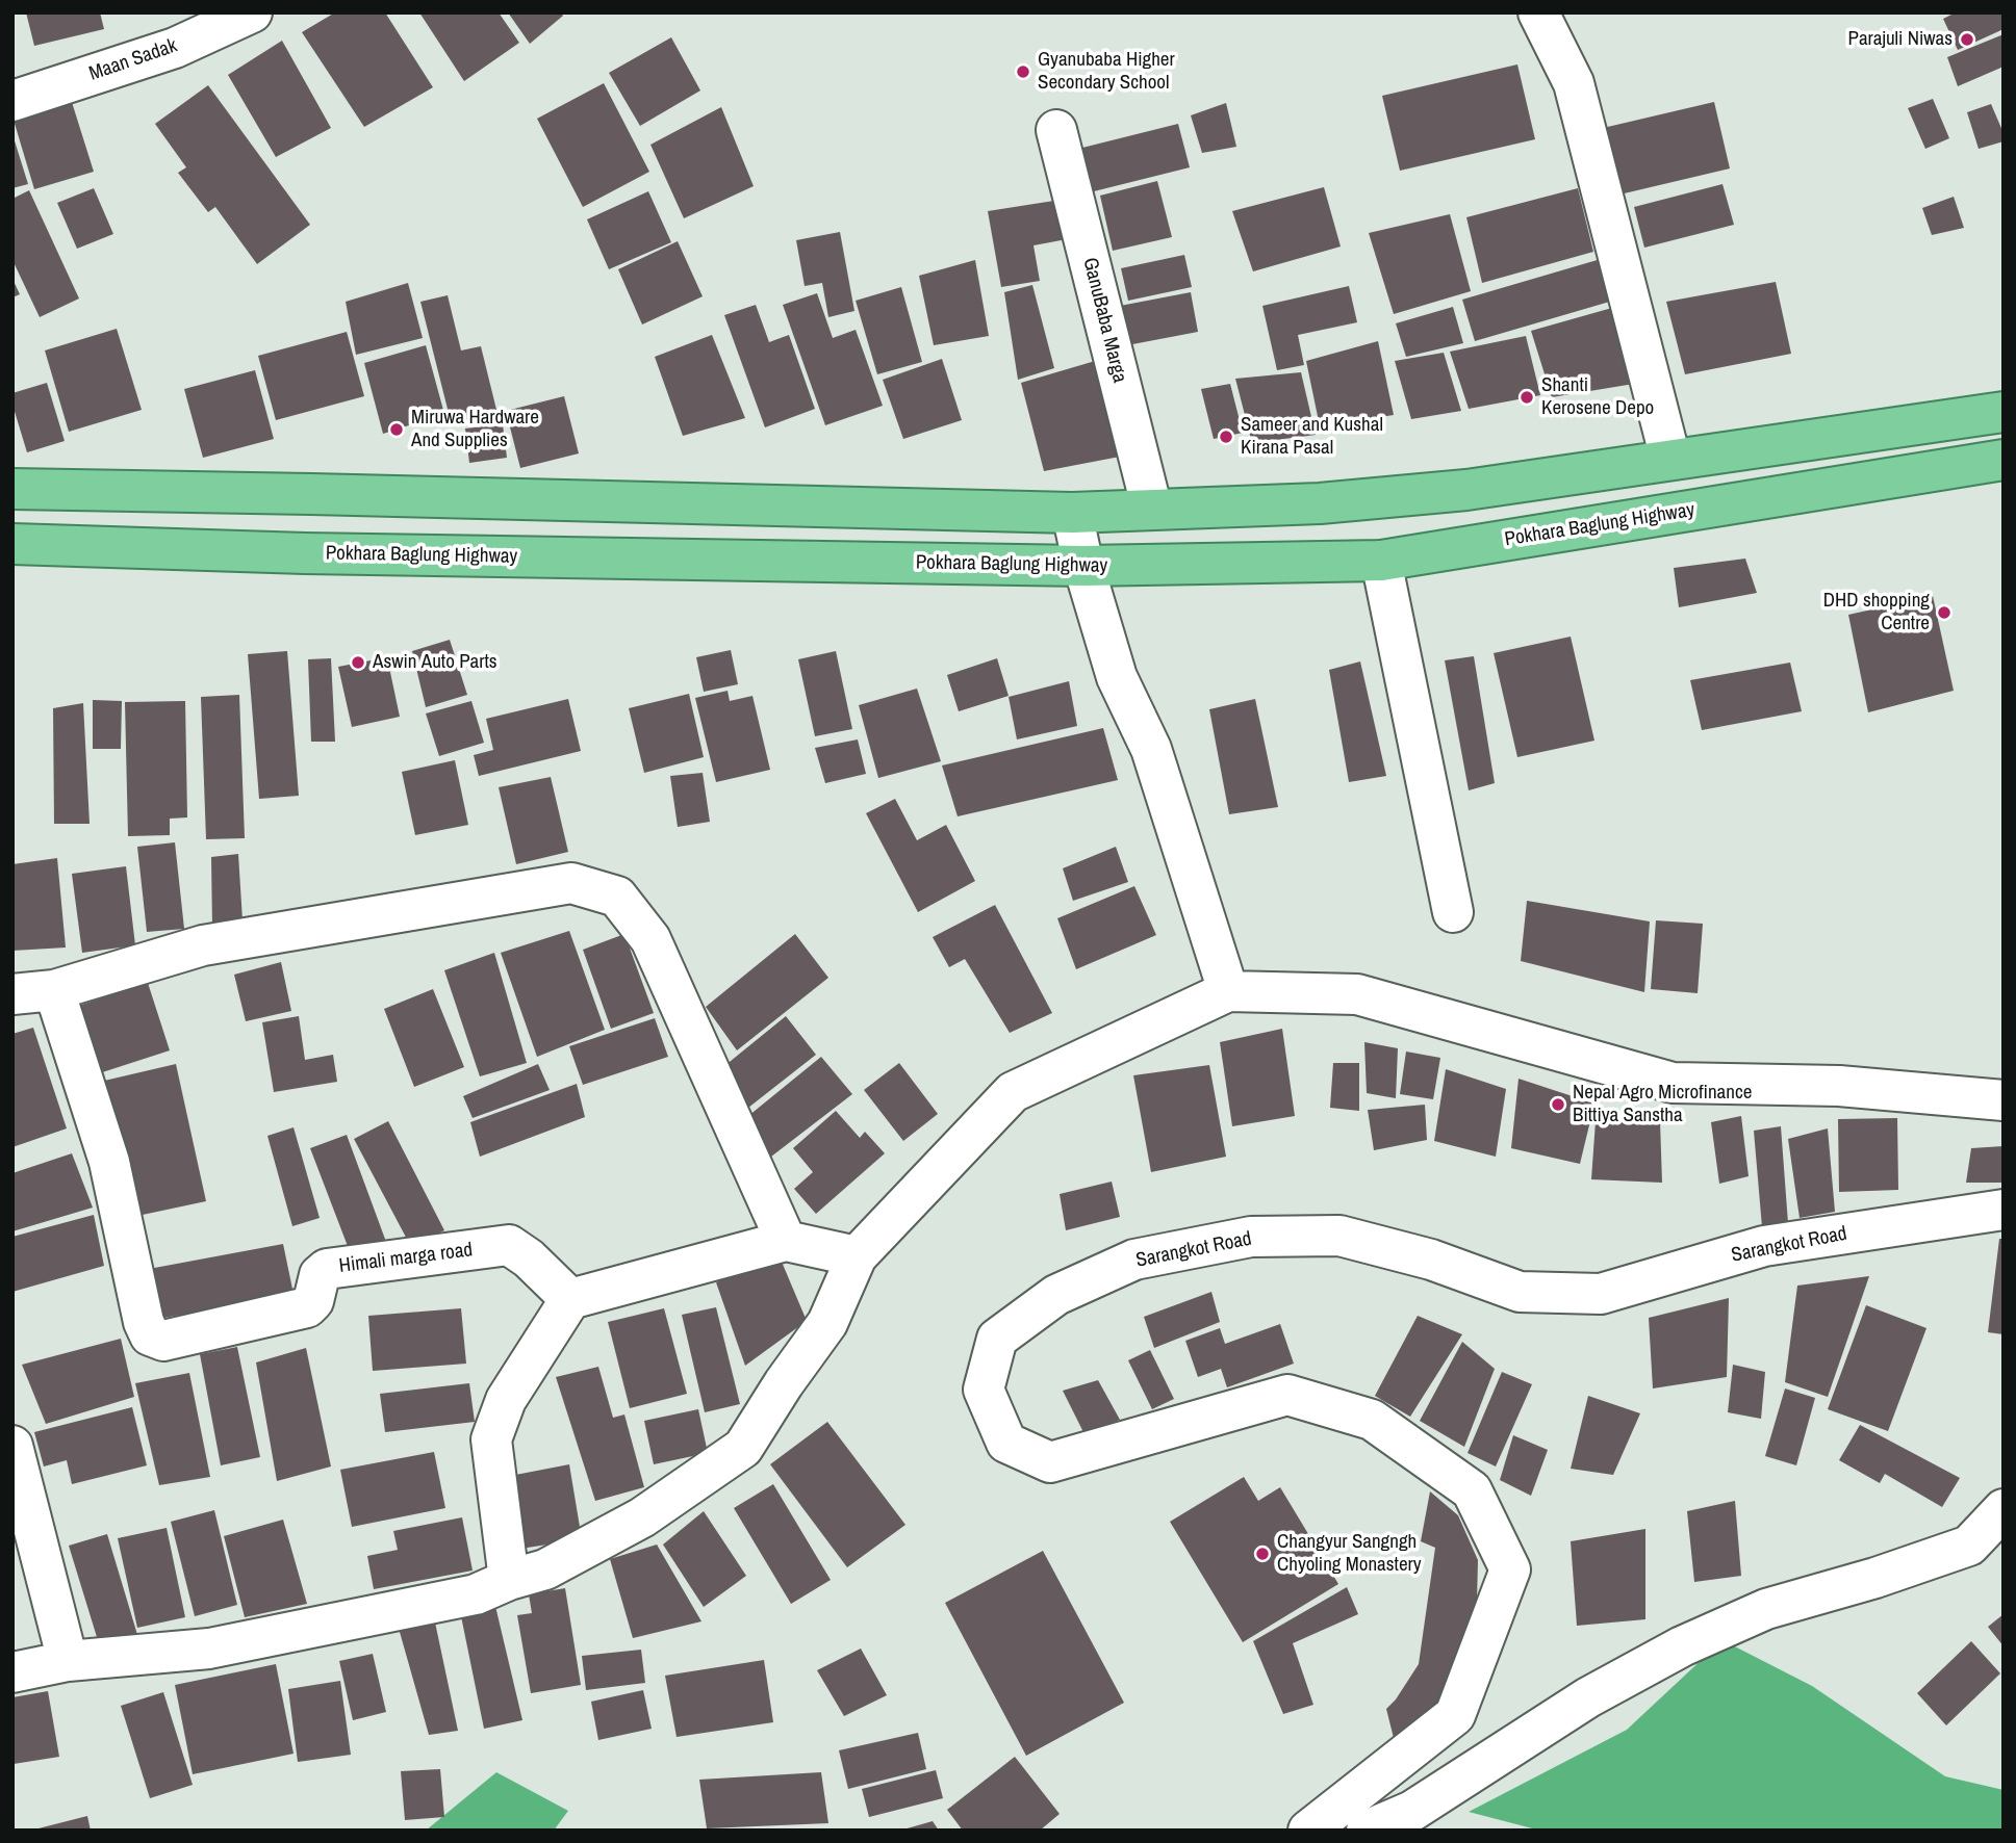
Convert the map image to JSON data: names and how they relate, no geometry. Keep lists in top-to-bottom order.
{
  "streets": {
    "highway": ["Pokhara Baglung Highway"],
    "street": [
      "Maan Sadak",
      "GanuBaba Marga",
      "Sarangkot Road",
      "Himali marga road"
    ]
  },
  "places": [
    "Parajuli Niwas",
    "Gyanubaba Higher Secondary School",
    "Shanti Kerosene Depo",
    "Miruwa Hardware And Supplies",
    "Sameer and Kushal Kirana Pasal",
    "DHD shopping Centre",
    "Aswin Auto Parts",
    "Nepal Agro Microfinance Bittiya Sanstha",
    "Changyur Sangngh Chyoling Monastery"
  ]
}
